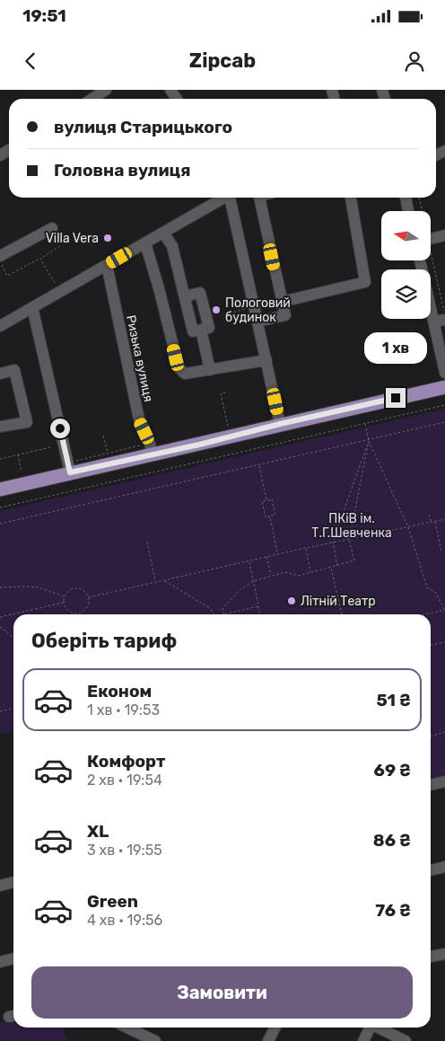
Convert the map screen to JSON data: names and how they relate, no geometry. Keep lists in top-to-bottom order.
{
  "streets": {
    "street": ["Ризька вулиця"]
  },
  "parks": ["ПКіВ ім. Т.Г.Шевченка"],
  "places": ["Villa Vera", "Пологовий будинок", "Літній Театр"],
  "north": "left",
  "page": {
    "status": "19:51",
    "header": "Zipcab",
    "banner": ["вулиця Старицького", "Головна вулиця"],
    "bubble": "1 хв",
    "heading": "Оберіть тариф",
    "list": [
      {
        "name": "Економ",
        "note": "1 хв · 19:53",
        "value": "51 ₴"
      },
      {
        "name": "Комфорт",
        "note": "2 хв · 19:54",
        "value": "69 ₴"
      },
      {
        "name": "XL",
        "note": "3 хв · 19:55",
        "value": "86 ₴"
      },
      {
        "name": "Green",
        "note": "4 хв · 19:56",
        "value": "76 ₴"
      }
    ],
    "buttons": "Замовити"
  }
}
